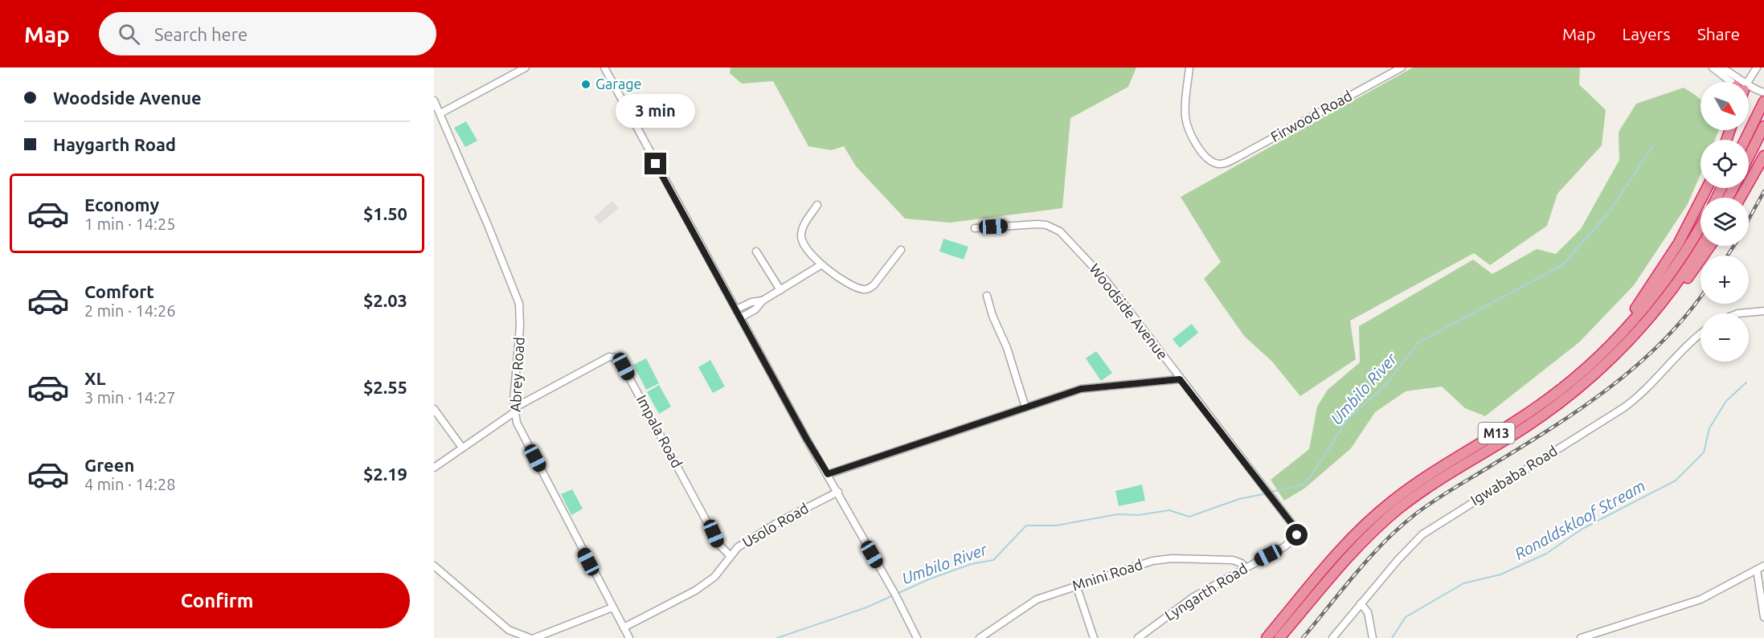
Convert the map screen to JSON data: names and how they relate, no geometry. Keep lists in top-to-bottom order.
{
  "streets": {
    "highway": ["M13"],
    "street": [
      "Firwood Road",
      "Woodside Avenue",
      "Abrey Road",
      "Impala Road",
      "Igwababa Road",
      "Usolo Road",
      "Mnini Road",
      "Lyngarth Road"
    ]
  },
  "crossings": [
    ["Woodside Avenue", "Lyngarth Road"],
    ["Abrey Road", "Impala Road"],
    ["Abrey Road", "Usolo Road"],
    ["Impala Road", "Usolo Road"],
    ["Mnini Road", "Lyngarth Road"]
  ],
  "water": ["Umbilo River", "Ronaldskloof Stream"],
  "places": ["Garage"],
  "north": "bottom right",
  "page": {
    "header": "Map",
    "search": "Search here",
    "nav": ["Map", "Layers", "Share"],
    "banner": ["Woodside Avenue", "Haygarth Road"],
    "map_buttons": ["+", "−"],
    "bubble": "3 min",
    "list": [
      {
        "name": "Economy",
        "note": "1 min · 14:25",
        "value": "$1.50"
      },
      {
        "name": "Comfort",
        "note": "2 min · 14:26",
        "value": "$2.03"
      },
      {
        "name": "XL",
        "note": "3 min · 14:27",
        "value": "$2.55"
      },
      {
        "name": "Green",
        "note": "4 min · 14:28",
        "value": "$2.19"
      }
    ],
    "buttons": "Confirm"
  }
}
